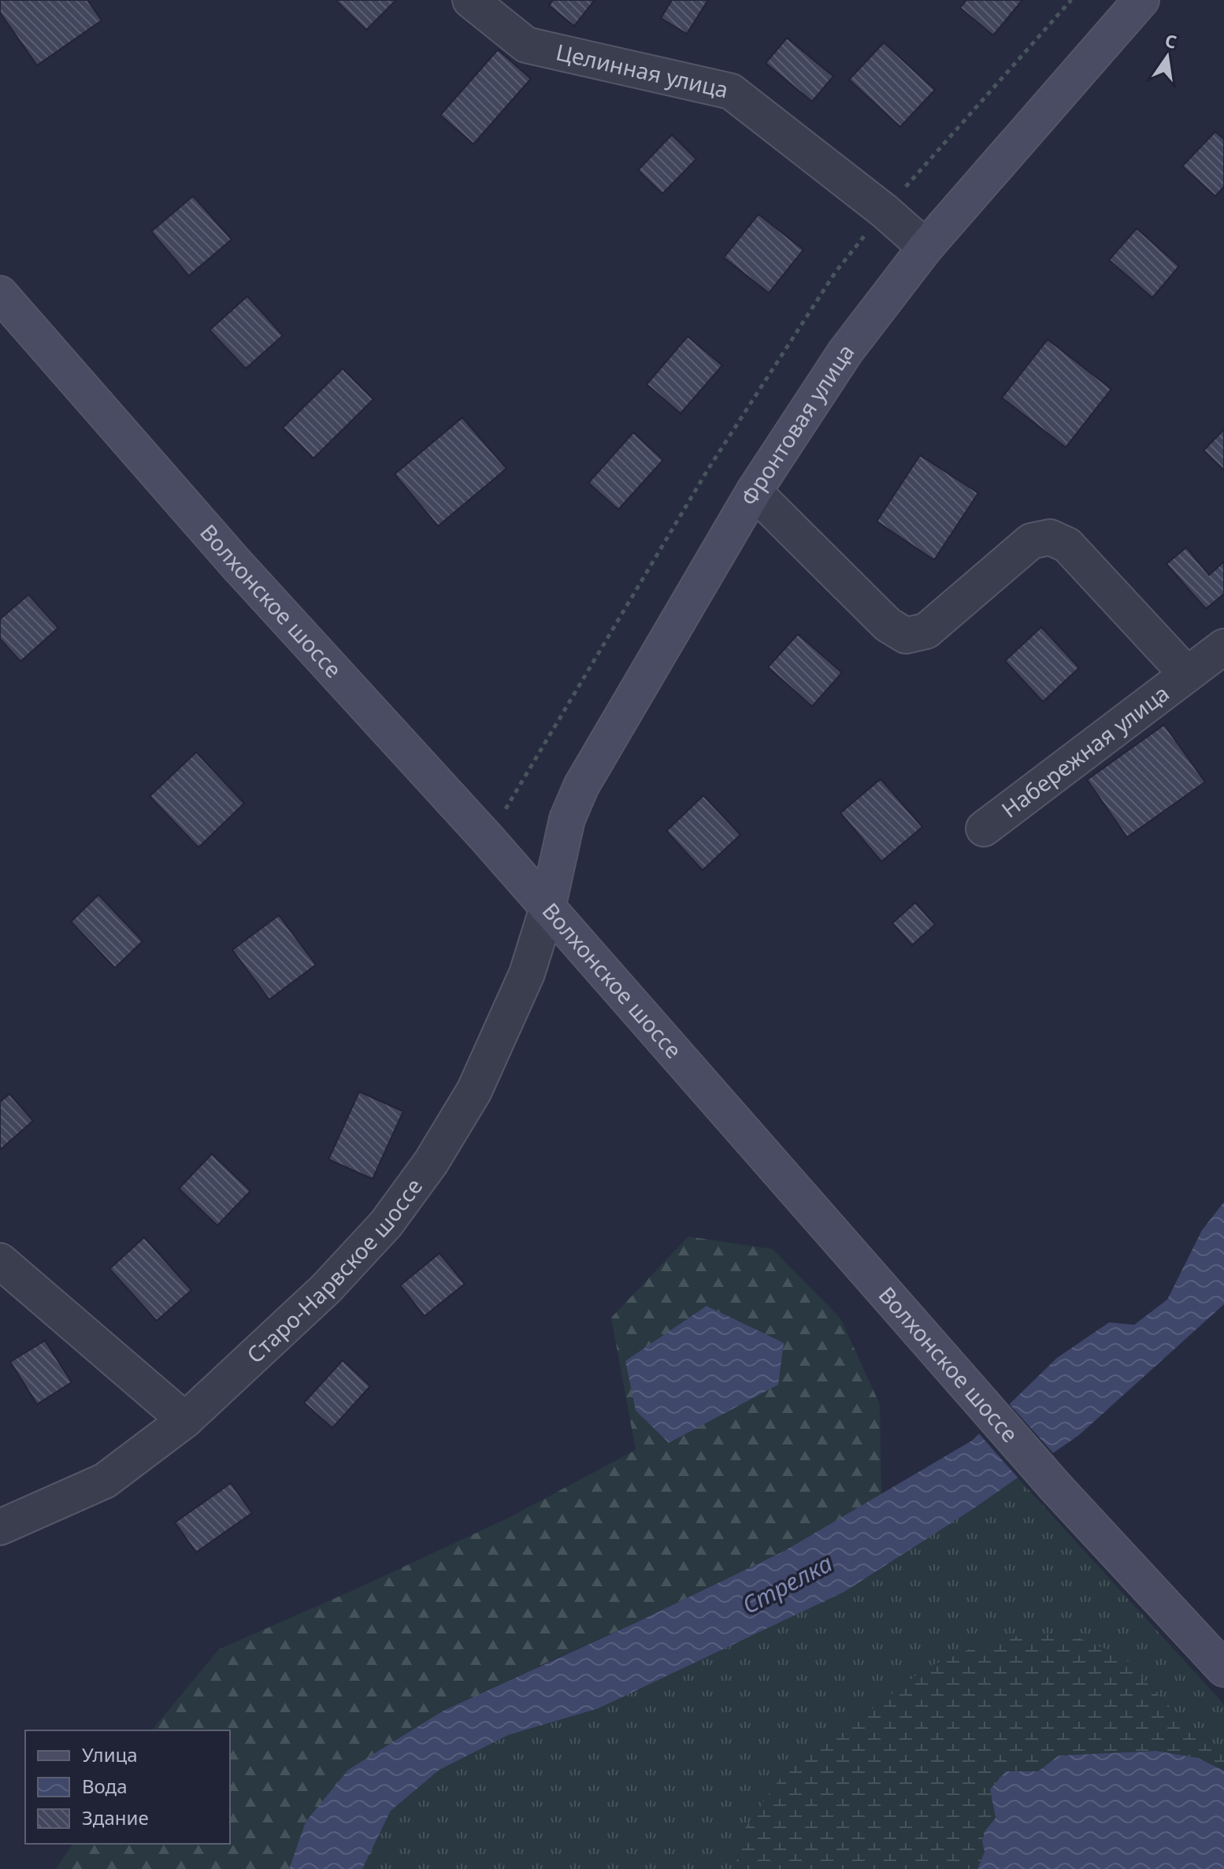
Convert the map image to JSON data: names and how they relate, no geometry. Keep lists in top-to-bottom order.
{
  "streets": {
    "main road": ["Фронтовая улица", "Волхонское шоссе"],
    "street": ["Целинная улица", "Набережная улица", "Старо-Нарвское шоссе"]
  },
  "crossings": [
    ["Целинная улица", "Фронтовая улица"],
    ["Фронтовая улица", "Волхонское шоссе"],
    ["Фронтовая улица", "Набережная улица"],
    ["Фронтовая улица", "Старо-Нарвское шоссе"],
    ["Волхонское шоссе", "Старо-Нарвское шоссе"]
  ],
  "water": ["Стрелка"],
  "legend": ["Улица", "Вода", "Здание"],
  "north": "top"
}
